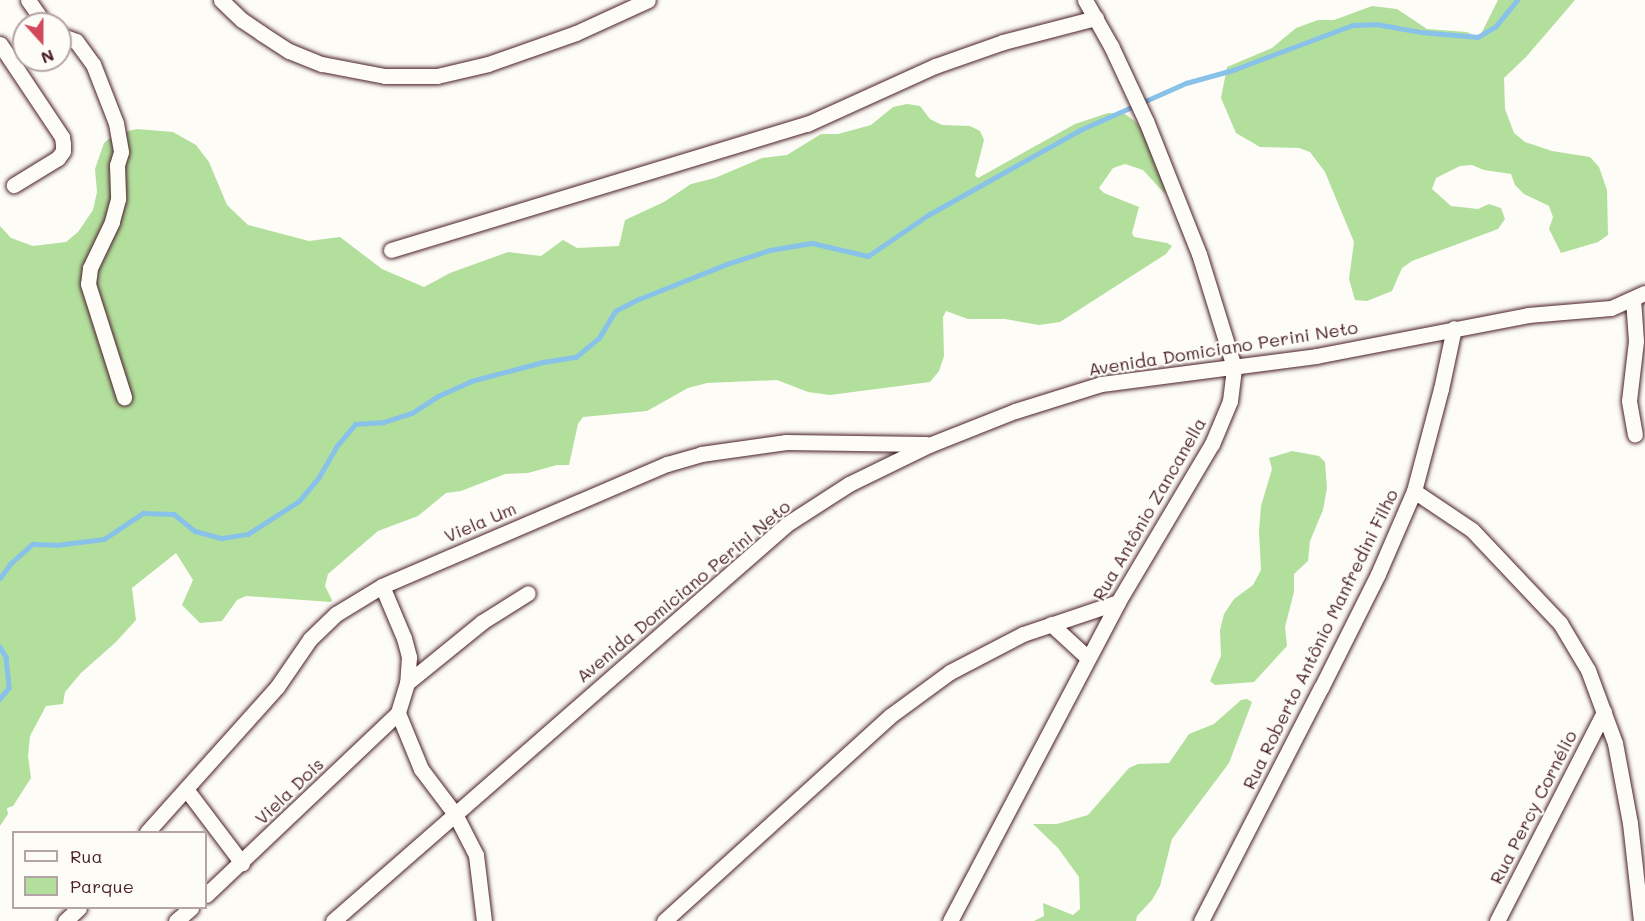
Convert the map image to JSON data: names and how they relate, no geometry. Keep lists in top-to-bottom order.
{
  "streets": {
    "street": [
      "Avenida Domiciano Perini Neto",
      "Rua Antônio Zancanella",
      "Viela Um",
      "Rua Roberto Antônio Manfredini Filho",
      "Viela Dois",
      "Rua Percy Cornélio"
    ]
  },
  "crossings": [
    ["Avenida Domiciano Perini Neto", "Rua Antônio Zancanella"],
    ["Avenida Domiciano Perini Neto", "Viela Um"],
    ["Avenida Domiciano Perini Neto", "Rua Roberto Antônio Manfredini Filho"]
  ],
  "legend": ["Rua", "Parque"],
  "north": "bottom"
}
